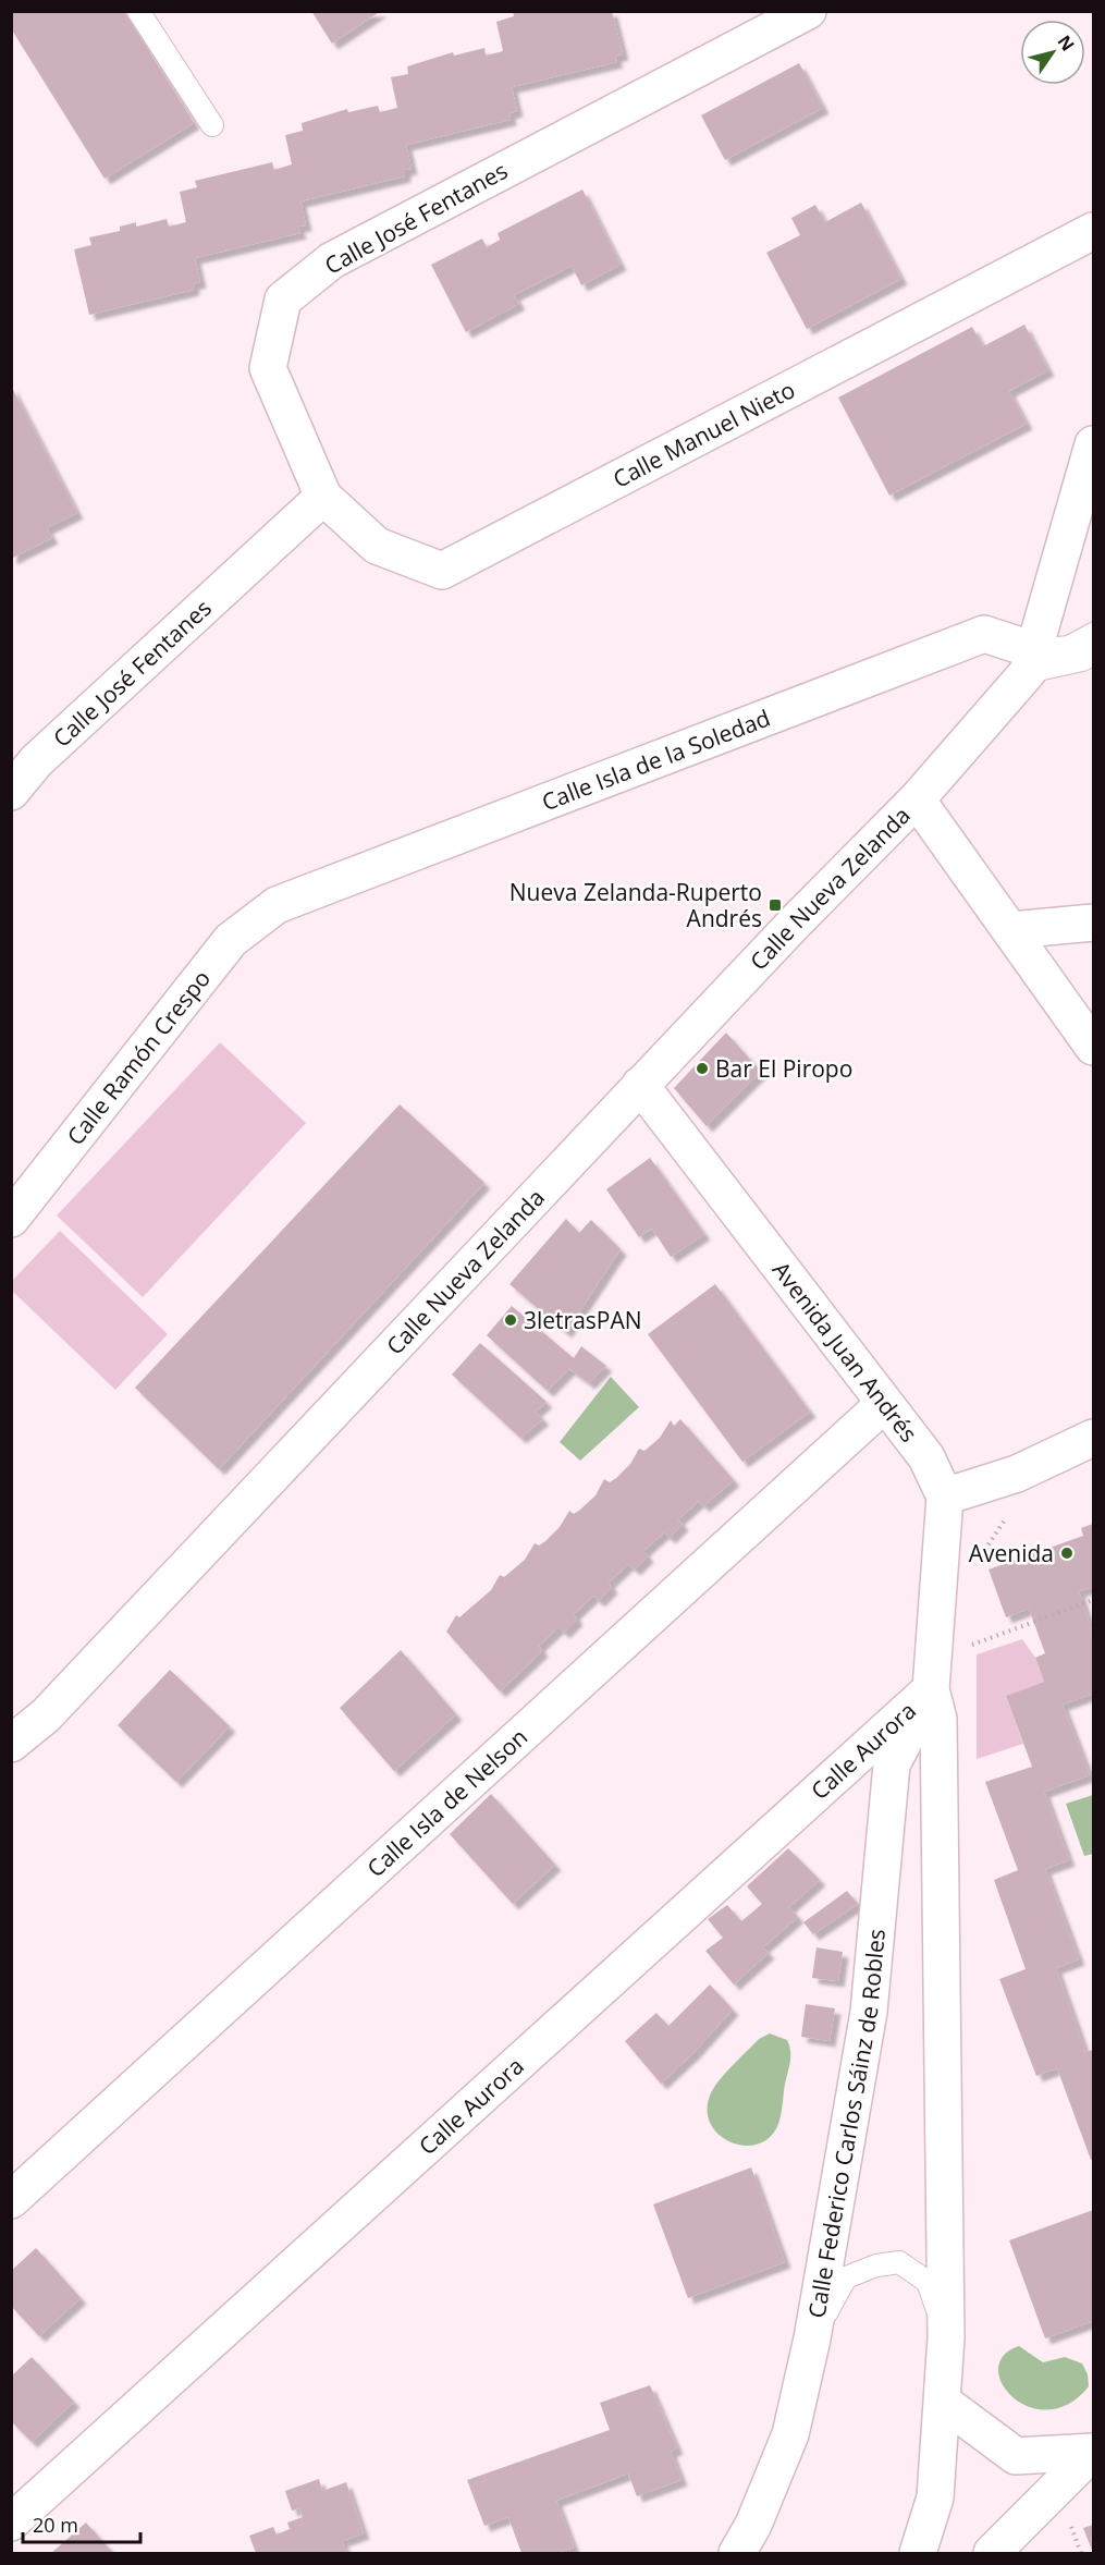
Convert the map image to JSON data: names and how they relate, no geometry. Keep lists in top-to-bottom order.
{
  "streets": {
    "street": [
      "Calle José Fentanes",
      "Calle Manuel Nieto",
      "Calle Isla de la Soledad",
      "Calle Nueva Zelanda",
      "Calle Ramón Crespo",
      "Avenida Juan Andrés",
      "Calle Aurora",
      "Calle Isla de Nelson",
      "Calle Federico Carlos Sáinz de Robles"
    ]
  },
  "crossings": [
    ["Calle José Fentanes", "Calle Manuel Nieto"],
    ["Calle Isla de la Soledad", "Calle Nueva Zelanda"],
    ["Calle Isla de la Soledad", "Calle Ramón Crespo"],
    ["Calle Nueva Zelanda", "Avenida Juan Andrés"],
    ["Avenida Juan Andrés", "Calle Isla de Nelson"],
    ["Avenida Juan Andrés", "Calle Federico Carlos Sáinz de Robles"],
    ["Calle Aurora", "Calle Federico Carlos Sáinz de Robles"]
  ],
  "places": {
    "transit": ["Nueva Zelanda-Ruperto Andrés"],
    "other": ["Bar El Piropo", "3letrasPAN", "Avenida"]
  },
  "scale_bar": "20 m",
  "north": "top right"
}
